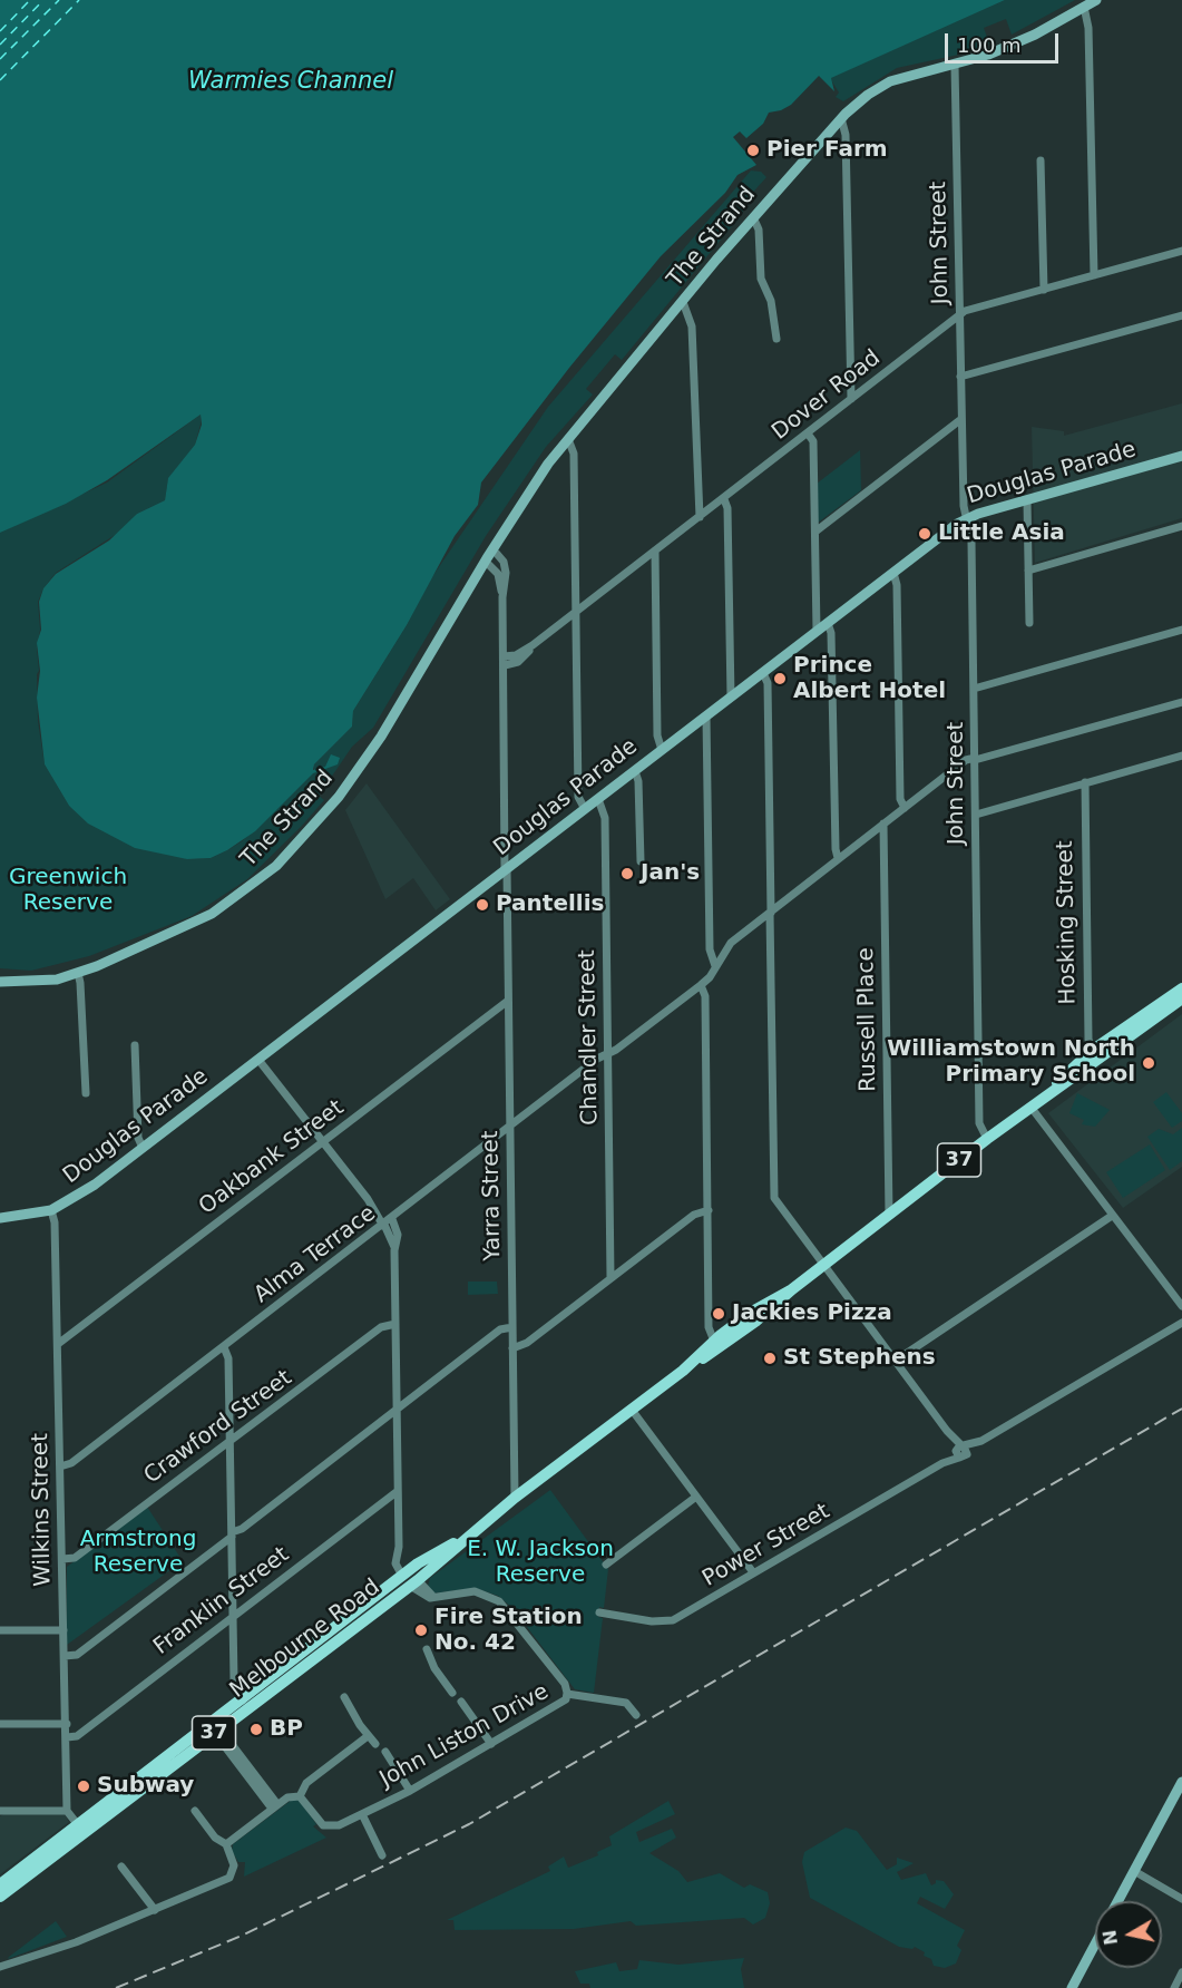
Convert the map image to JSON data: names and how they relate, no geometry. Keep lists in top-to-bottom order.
{
  "streets": {
    "main road": ["37", "Melbourne Road"],
    "street": [
      "The Strand",
      "John Street",
      "Dover Road",
      "Douglas Parade",
      "Hosking Street",
      "Russell Place",
      "Chandler Street",
      "Oakbank Street",
      "Yarra Street",
      "Alma Terrace",
      "Crawford Street",
      "Wilkins Street",
      "Power Street",
      "Franklin Street",
      "John Liston Drive"
    ]
  },
  "crossings": [
    ["The Strand", "John Street"],
    ["The Strand", "Yarra Street"],
    ["John Street", "Dover Road"],
    ["John Street", "Douglas Parade"],
    ["John Street", "Melbourne Road"],
    ["Dover Road", "Yarra Street"],
    ["Douglas Parade", "Chandler Street"],
    ["Douglas Parade", "Yarra Street"],
    ["Douglas Parade", "Wilkins Street"],
    ["Hosking Street", "Melbourne Road"],
    ["Russell Place", "Melbourne Road"],
    ["Chandler Street", "Alma Terrace"],
    ["Oakbank Street", "Yarra Street"],
    ["Oakbank Street", "Wilkins Street"],
    ["Yarra Street", "Alma Terrace"],
    ["Yarra Street", "Melbourne Road"],
    ["Alma Terrace", "Wilkins Street"],
    ["Crawford Street", "Wilkins Street"],
    ["Wilkins Street", "Franklin Street"],
    ["Melbourne Road", "John Liston Drive"]
  ],
  "water": ["Warmies Channel"],
  "parks": ["Greenwich Reserve", "Armstrong Reserve", "E. W. Jackson Reserve"],
  "places": [
    "Pier Farm",
    "Little Asia",
    "Prince Albert Hotel",
    "Jan's",
    "Pantellis",
    "Williamstown North Primary School",
    "Jackies Pizza",
    "St Stephens",
    "Fire Station No. 42",
    "BP",
    "Subway"
  ],
  "scale_bar": "100 m",
  "north": "left"
}
